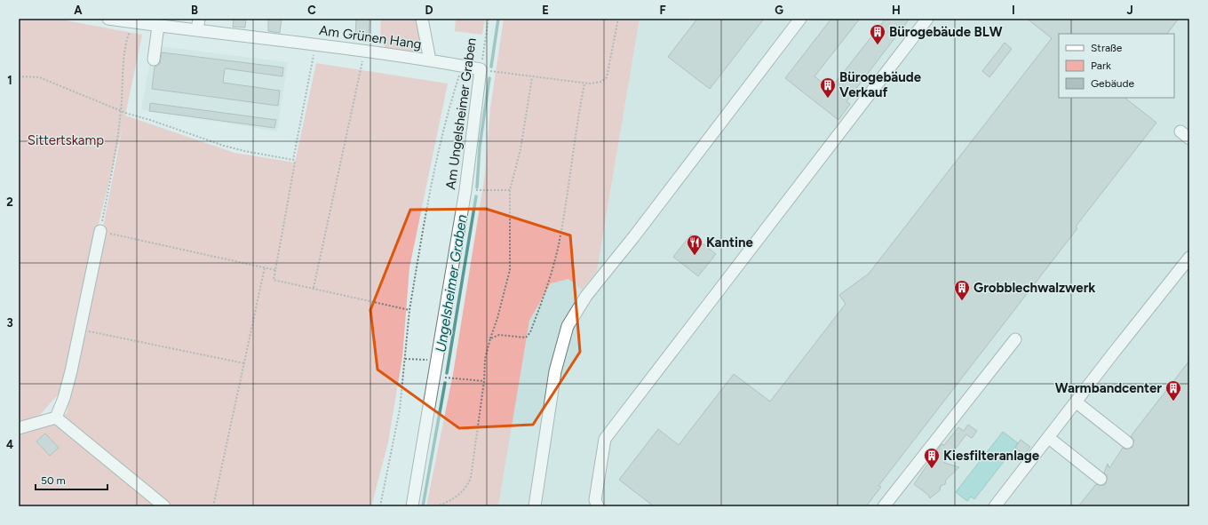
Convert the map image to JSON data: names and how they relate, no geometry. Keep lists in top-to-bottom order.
{
  "streets": {
    "street": ["Am Grünen Hang", "Am Ungelsheimer Graben"]
  },
  "crossings": [
    ["Am Grünen Hang", "Am Ungelsheimer Graben"]
  ],
  "water": ["Ungelsheimer Graben"],
  "parks": ["Sittertskamp"],
  "places": {
    "building": [
      "Bürogebäude BLW",
      "Bürogebäude Verkauf",
      "Grobblechwalzwerk",
      "Warmbandcenter",
      "Kiesfilteranlage"
    ],
    "restaurant": ["Kantine"]
  },
  "legend": ["Straße", "Park", "Gebäude"],
  "scale_bar": "50 m",
  "grid": {
    "columns": [
      "A",
      "B",
      "C",
      "D",
      "E",
      "F",
      "G",
      "H",
      "I",
      "J"
    ],
    "rows": [
      "1",
      "2",
      "3",
      "4"
    ]
  }
}
